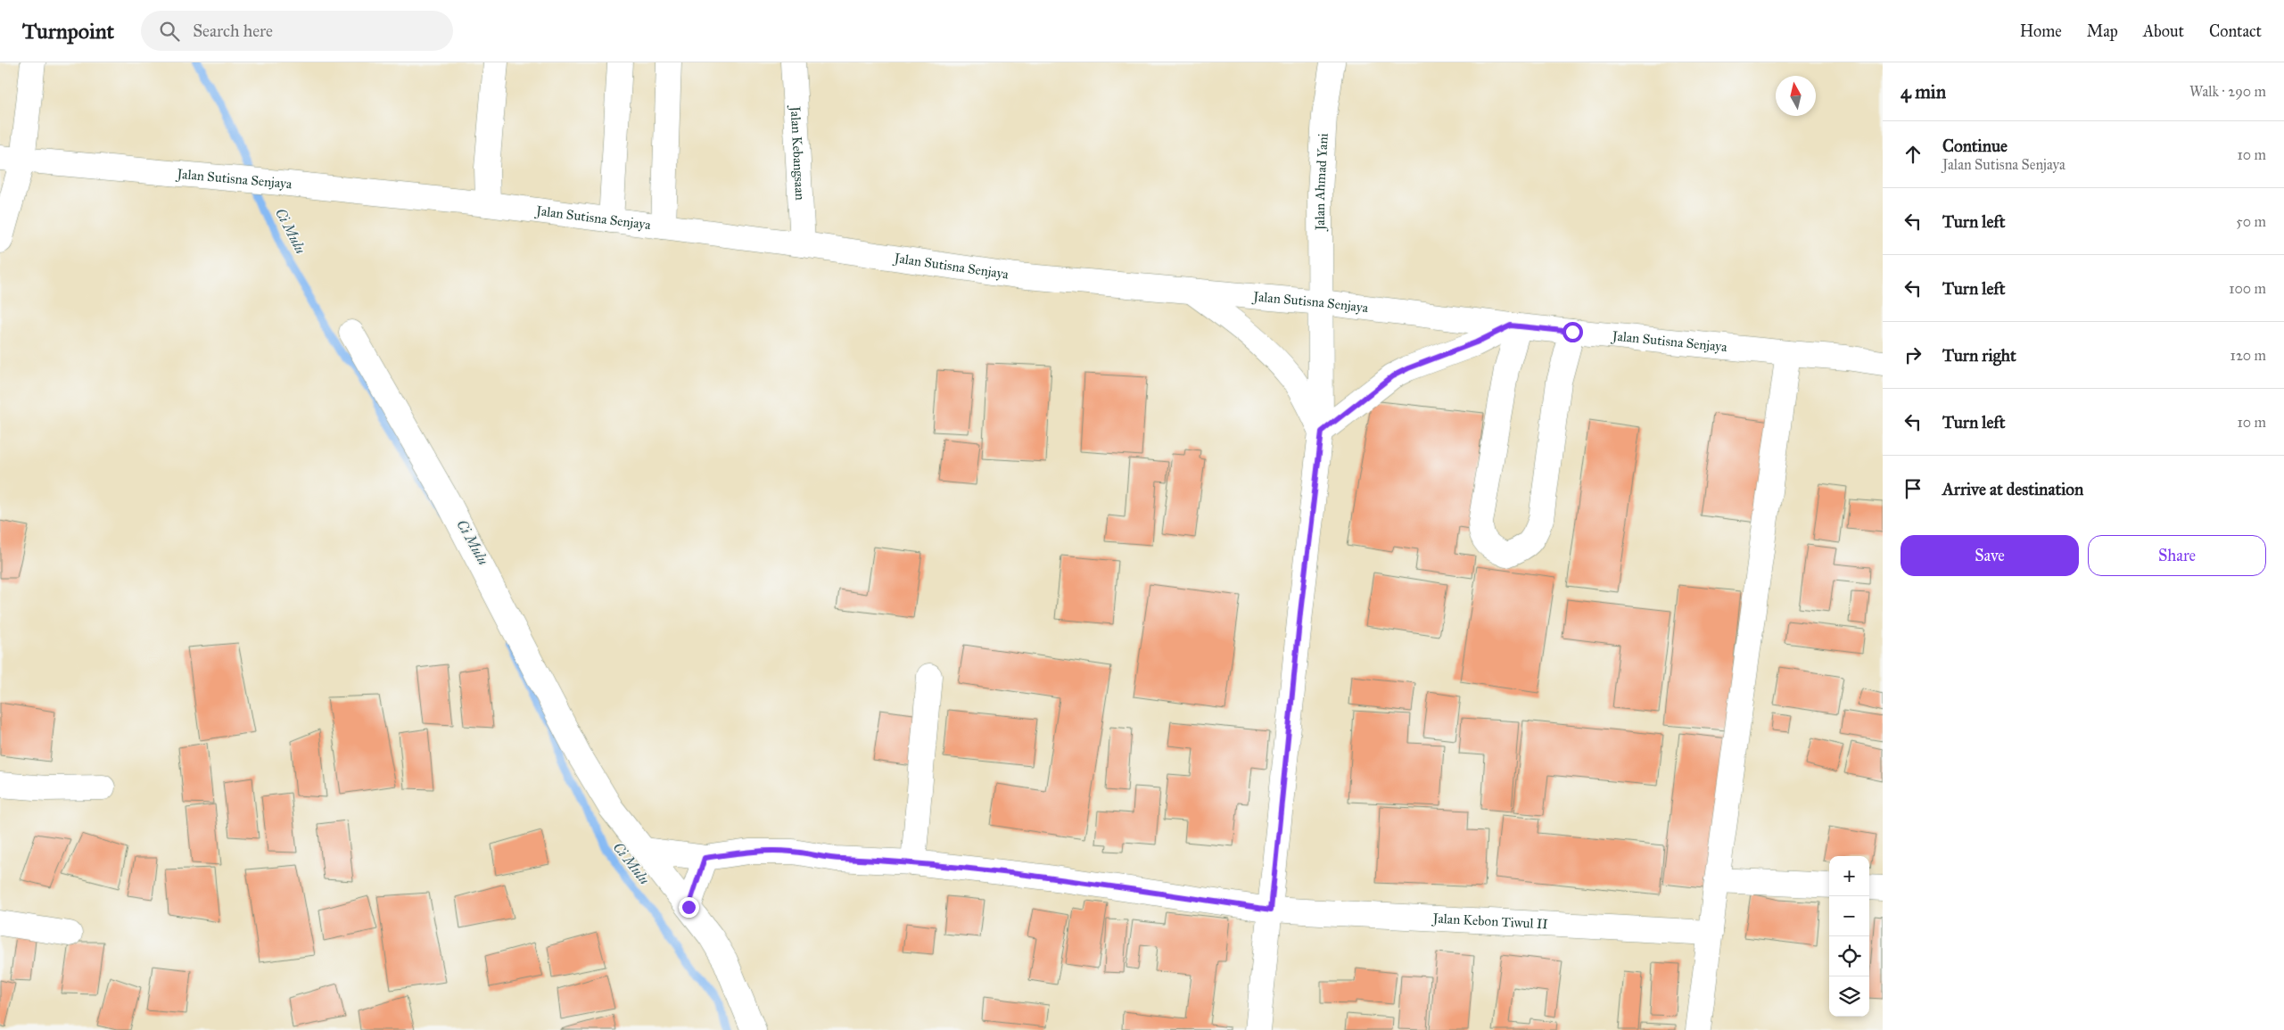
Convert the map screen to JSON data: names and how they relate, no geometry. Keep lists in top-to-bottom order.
{
  "streets": {
    "street": [
      "Jalan Kebangsaan",
      "Jalan Sutisna Senjaya",
      "Jalan Ahmad Yani",
      "Jalan Kebon Tiwul II"
    ]
  },
  "crossings": [
    ["Jalan Kebangsaan", "Jalan Sutisna Senjaya"],
    ["Jalan Sutisna Senjaya", "Jalan Ahmad Yani"],
    ["Jalan Ahmad Yani", "Jalan Kebon Tiwul II"]
  ],
  "water": ["Ci Mulu"],
  "north": "top",
  "page": {
    "header": "Turnpoint",
    "search": "Search here",
    "nav": [
      "Home",
      "Map",
      "About",
      "Contact"
    ],
    "heading": ["4 min", "Walk · 290 m"],
    "list": [
      ["Continue", "Jalan Sutisna Senjaya", "10 m"],
      ["Turn left", "50 m"],
      ["Turn left", "100 m"],
      ["Turn right", "120 m"],
      ["Turn left", "10 m"],
      "Arrive at destination"
    ],
    "buttons": ["Save", "Share"],
    "map_buttons": ["+", "−"]
  }
}
